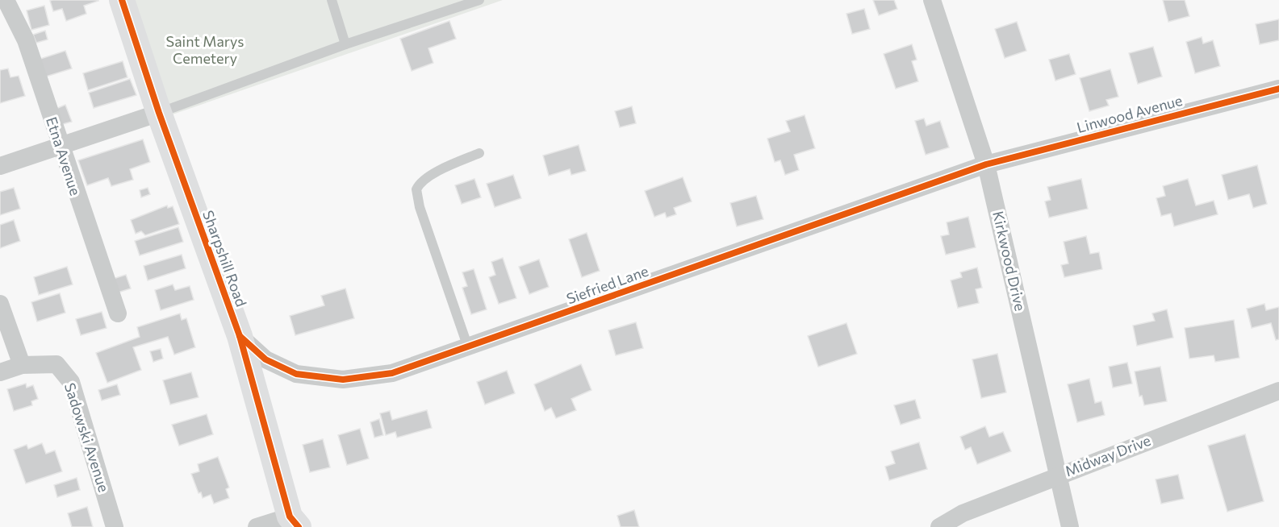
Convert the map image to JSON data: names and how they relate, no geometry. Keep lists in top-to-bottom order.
{
  "streets": {
    "street": [
      "Linwood Avenue",
      "Etna Avenue",
      "Sharpshill Road",
      "Kirkwood Drive",
      "Siefried Lane",
      "Sadowski Avenue",
      "Midway Drive"
    ]
  },
  "crossings": [
    ["Linwood Avenue", "Kirkwood Drive"],
    ["Linwood Avenue", "Siefried Lane"],
    ["Sharpshill Road", "Siefried Lane"],
    ["Kirkwood Drive", "Siefried Lane"],
    ["Kirkwood Drive", "Midway Drive"]
  ],
  "parks": ["Saint Marys Cemetery"]
}
